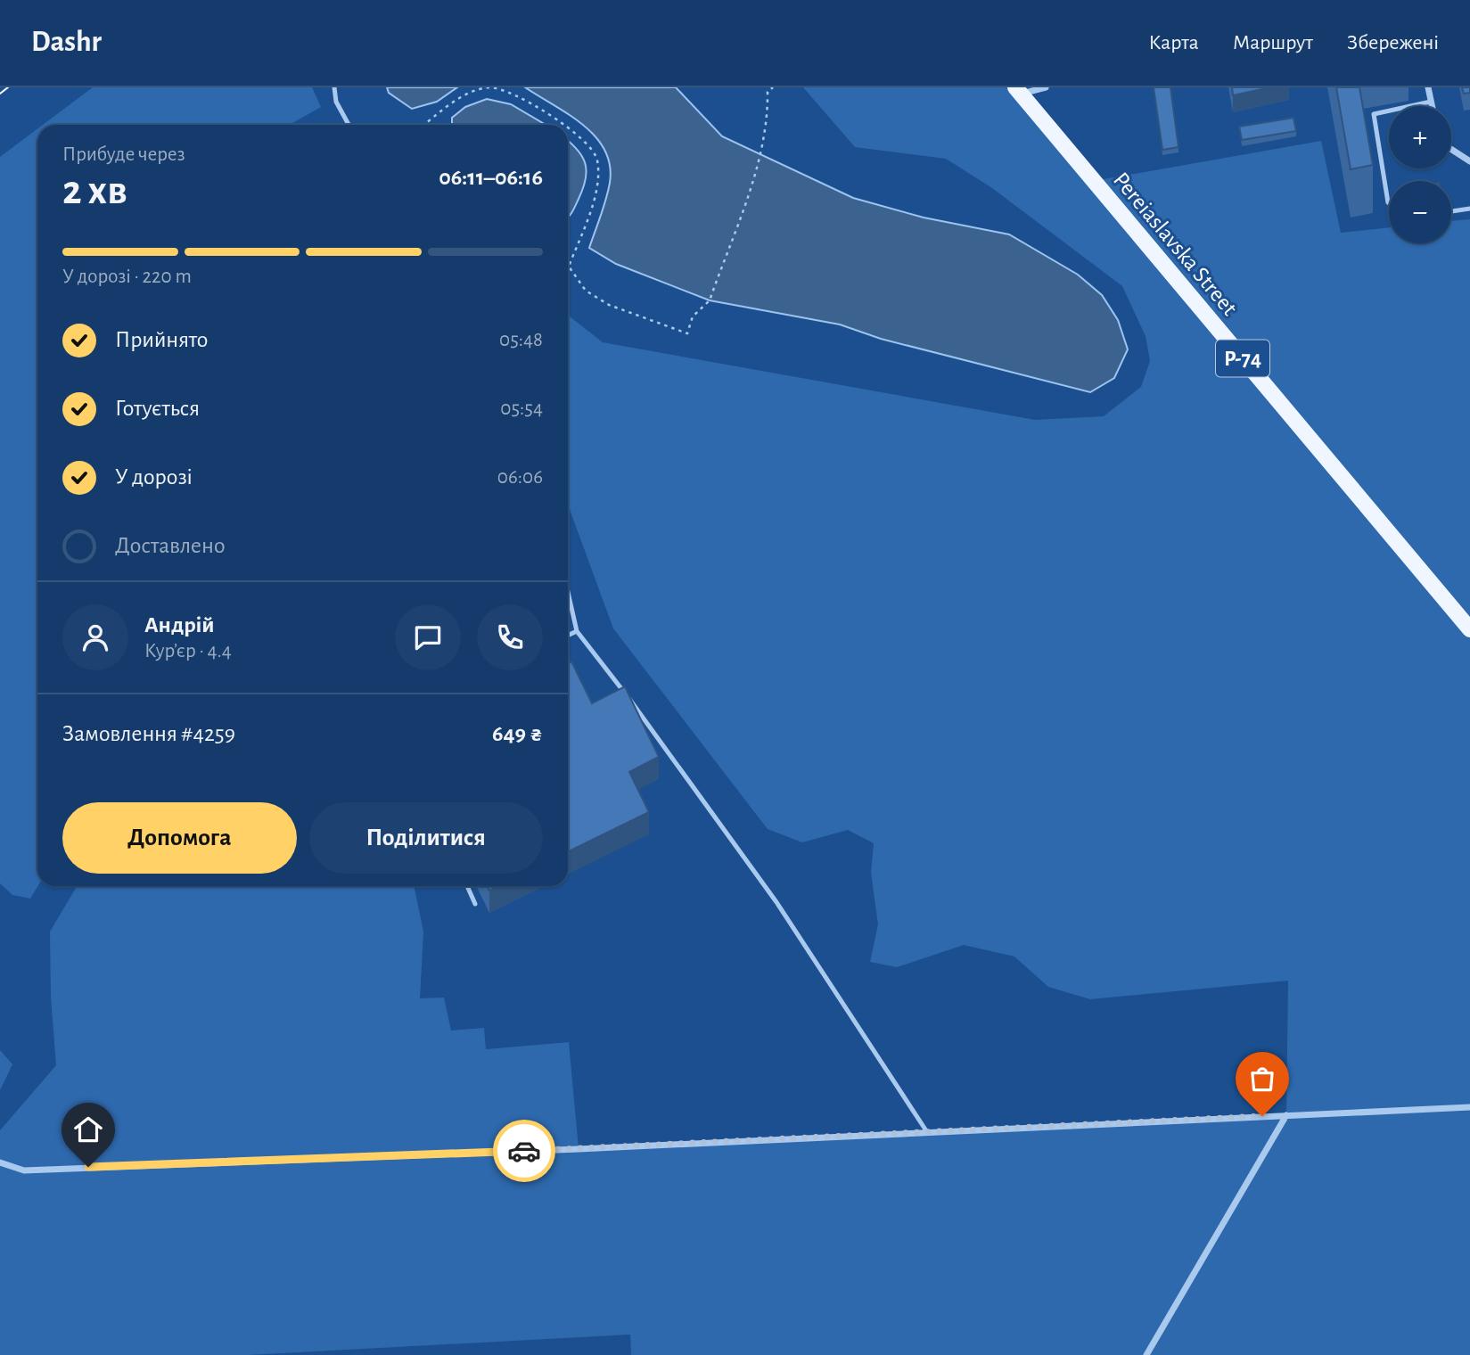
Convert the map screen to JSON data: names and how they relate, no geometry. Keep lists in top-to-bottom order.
{
  "streets": {
    "main road": ["Pereiaslavska Street", "Р-74"]
  },
  "page": {
    "header": "Dashr",
    "nav": ["Карта", "Маршрут", "Збережені"],
    "map_buttons": ["+", "−"],
    "heading": ["2 хв", "Прибуде через", "06:11–06:16"],
    "panel": [
      "Андрій",
      "Кур’єр · 4.4",
      "Замовлення #4259",
      "649 ₴"
    ],
    "bar": "У дорозі · 220 m",
    "list": [
      ["Прийнято", "05:48"],
      ["Готується", "05:54"],
      ["У дорозі", "06:06"],
      "Доставлено"
    ],
    "buttons": ["Допомога", "Поділитися"]
  }
}
